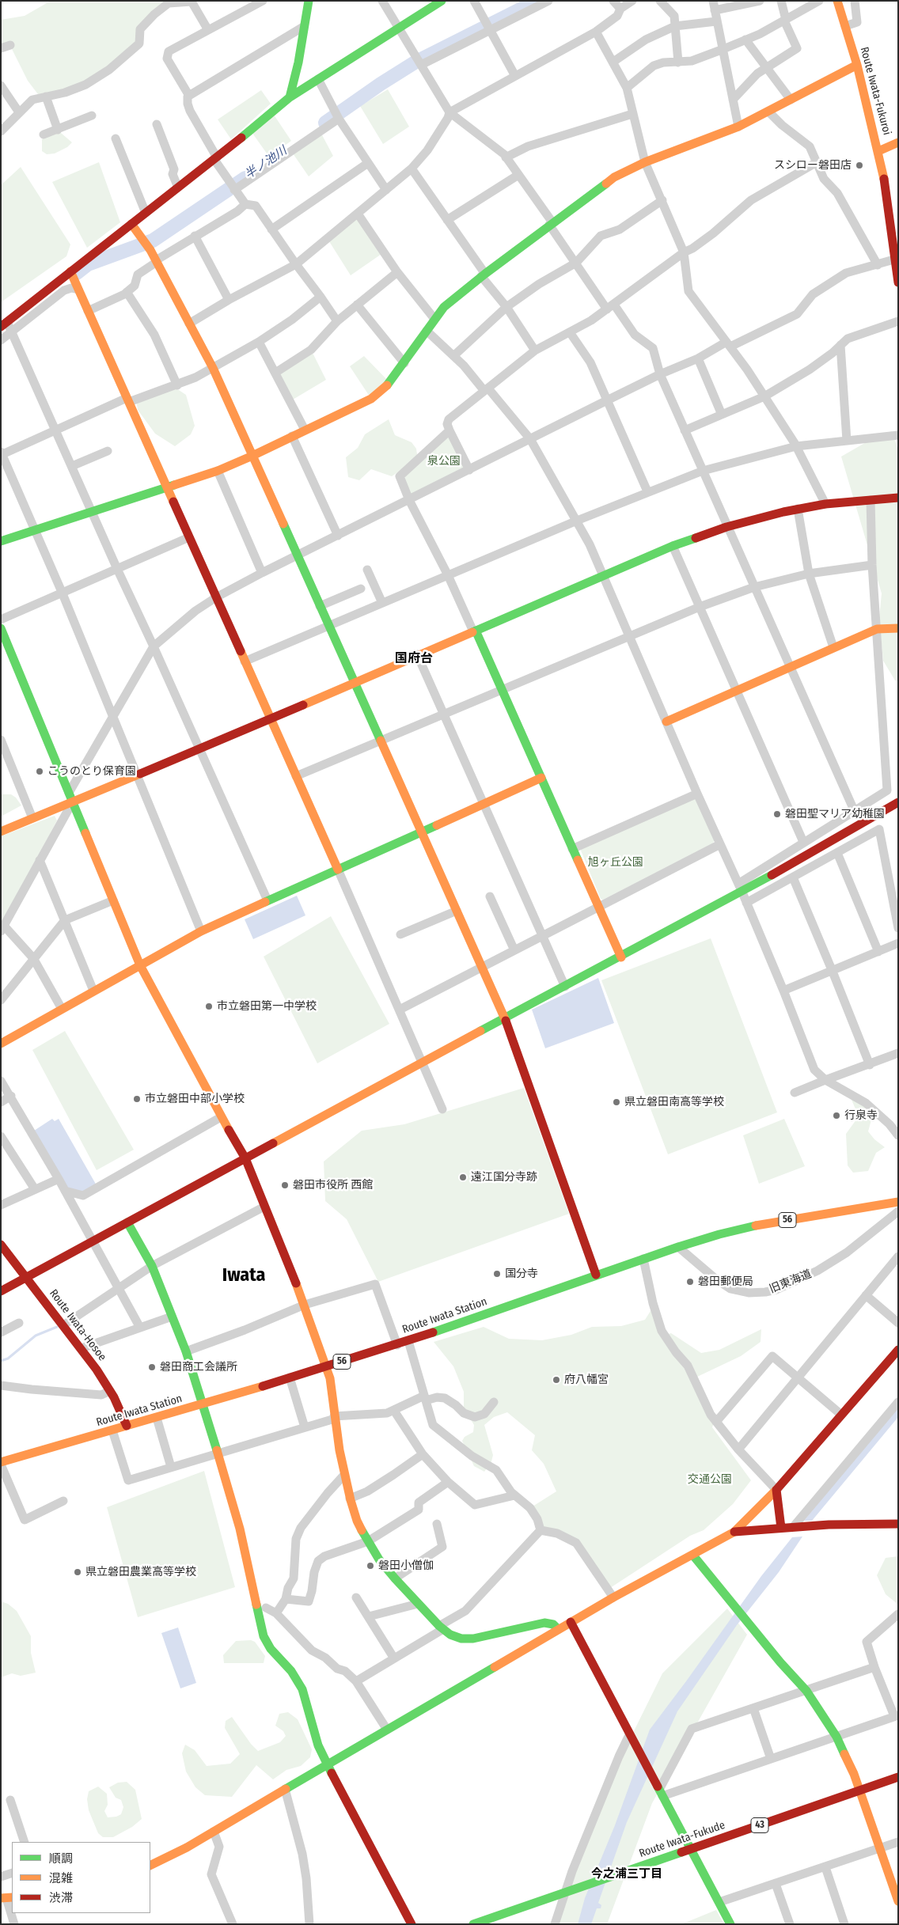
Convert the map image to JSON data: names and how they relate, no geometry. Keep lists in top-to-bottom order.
{
  "streets": {
    "street": [
      "Route Iwata-Fukuroi",
      "56",
      "旧東海道",
      "Route Iwata Station",
      "Route Iwata-Hosoe",
      "43",
      "Route Iwata-Fukude"
    ]
  },
  "crossings": [
    ["旧東海道", "Route Iwata Station"],
    ["Route Iwata Station", "Route Iwata-Hosoe"]
  ],
  "districts": ["国府台", "Iwata", "今之浦三丁目"],
  "water": ["半ノ池川"],
  "parks": ["泉公園", "旭ヶ丘公園", "交通公園"],
  "places": [
    "スシロー磐田店",
    "こうのとり保育園",
    "磐田聖マリア幼稚園",
    "市立磐田第一中学校",
    "市立磐田中部小学校",
    "県立磐田南高等学校",
    "行泉寺",
    "遠江国分寺跡",
    "磐田市役所 西館",
    "国分寺",
    "磐田郵便局",
    "磐田商工会議所",
    "府八幡宮",
    "磐田小僧伽",
    "県立磐田農業高等学校"
  ],
  "legend": ["順調", "混雑", "渋滞"]
}
